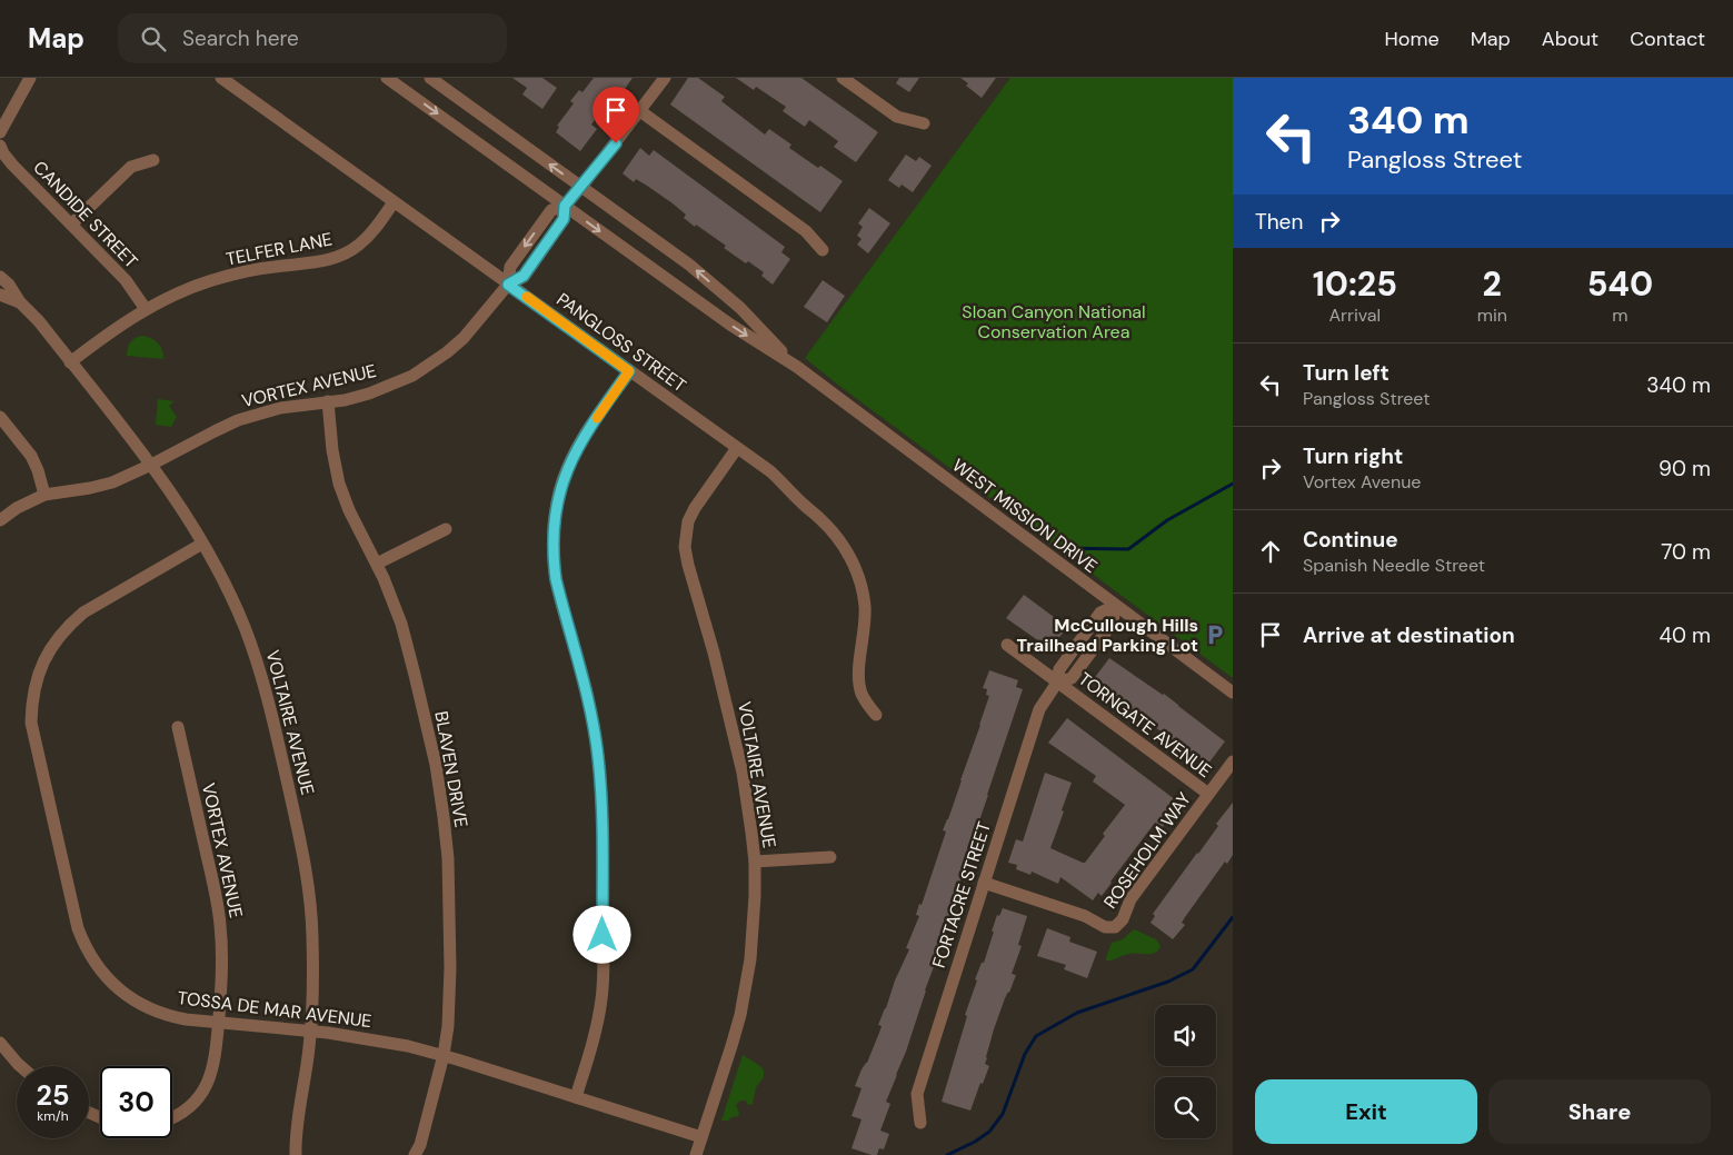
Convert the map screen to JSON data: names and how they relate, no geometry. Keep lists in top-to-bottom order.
{
  "streets": {
    "street": [
      "CANDIDE STREET",
      "TELFER LANE",
      "PANGLOSS STREET",
      "VORTEX AVENUE",
      "WEST MISSION DRIVE",
      "VOLTAIRE AVENUE",
      "TORNGATE AVENUE",
      "BLAVEN DRIVE",
      "ROSEHOLM WAY",
      "FORTACRE STREET",
      "TOSSA DE MAR AVENUE"
    ]
  },
  "crossings": [
    ["CANDIDE STREET", "TELFER LANE"],
    ["TELFER LANE", "PANGLOSS STREET"],
    ["TELFER LANE", "VOLTAIRE AVENUE"],
    ["PANGLOSS STREET", "VORTEX AVENUE"],
    ["PANGLOSS STREET", "VOLTAIRE AVENUE"],
    ["VORTEX AVENUE", "WEST MISSION DRIVE"],
    ["VORTEX AVENUE", "VOLTAIRE AVENUE"],
    ["VORTEX AVENUE", "BLAVEN DRIVE"],
    ["VORTEX AVENUE", "TOSSA DE MAR AVENUE"],
    ["WEST MISSION DRIVE", "FORTACRE STREET"],
    ["VOLTAIRE AVENUE", "TOSSA DE MAR AVENUE"],
    ["TORNGATE AVENUE", "ROSEHOLM WAY"],
    ["TORNGATE AVENUE", "FORTACRE STREET"],
    ["BLAVEN DRIVE", "TOSSA DE MAR AVENUE"],
    ["ROSEHOLM WAY", "FORTACRE STREET"]
  ],
  "parks": ["Sloan Canyon National Conservation Area"],
  "places": {
    "parking": ["McCullough Hills Trailhead Parking Lot"]
  },
  "page": {
    "header": "Map",
    "search": "Search here",
    "nav": [
      "Home",
      "Map",
      "About",
      "Contact"
    ],
    "turn": ["340 m", "Pangloss Street"],
    "then": "Then",
    "eta": [
      "10:25",
      "Arrival",
      "2",
      "min",
      "540",
      "m"
    ],
    "list": [
      {
        "name": "Turn left",
        "note": "Pangloss Street",
        "value": "340 m"
      },
      {
        "name": "Turn right",
        "note": "Vortex Avenue",
        "value": "90 m"
      },
      {
        "name": "Continue",
        "note": "Spanish Needle Street",
        "value": "70 m"
      },
      {
        "name": "Arrive at destination",
        "value": "40 m"
      }
    ],
    "speed": "25 km/h",
    "limit": "30",
    "buttons": ["Exit", "Share"]
  }
}
